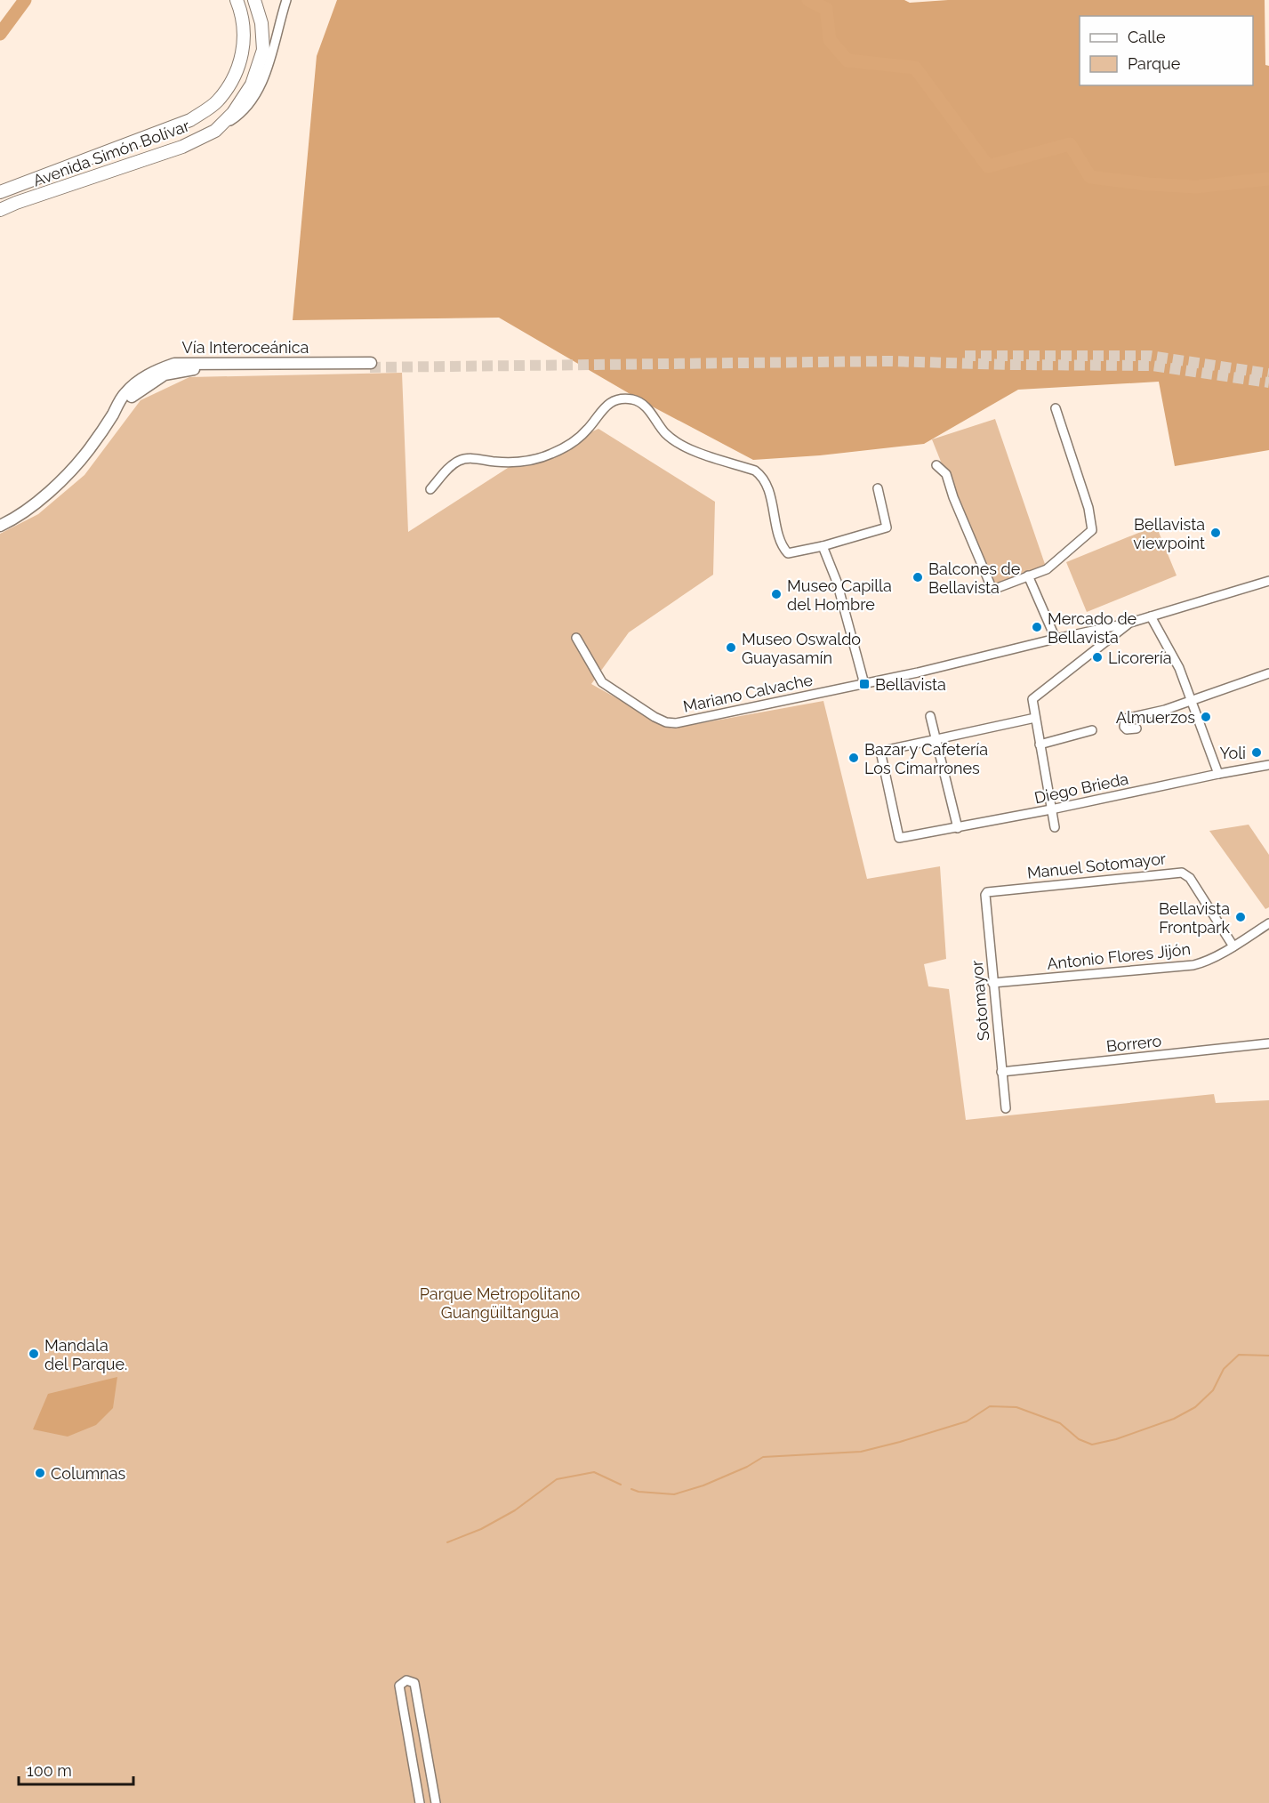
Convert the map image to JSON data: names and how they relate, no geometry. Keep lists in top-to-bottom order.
{
  "streets": {
    "highway": ["Avenida Simón Bolívar"],
    "main road": ["Vía Interoceánica"],
    "street": [
      "Mariano Calvache",
      "Diego Brieda",
      "Manuel Sotomayor",
      "Antonio Flores Jijón",
      "Sotomayor",
      "Borrero"
    ]
  },
  "crossings": [
    ["Manuel Sotomayor", "Antonio Flores Jijón"],
    ["Manuel Sotomayor", "Sotomayor"],
    ["Antonio Flores Jijón", "Sotomayor"],
    ["Sotomayor", "Borrero"]
  ],
  "parks": ["Parque Metropolitano Guangüiltangua"],
  "places": {
    "other": [
      "Bellavista viewpoint",
      "Balcones de Bellavista",
      "Museo Capilla del Hombre",
      "Mercado de Bellavista",
      "Museo Oswaldo Guayasamín",
      "Licorería",
      "Almuerzos",
      "Yoli",
      "Bazar y Cafetería Los Cimarrones",
      "Bellavista Frontpark",
      "Mandala del Parque.",
      "Columnas"
    ],
    "transit": ["Bellavista"]
  },
  "legend": ["Calle", "Parque"],
  "scale_bar": "100 m"
}
